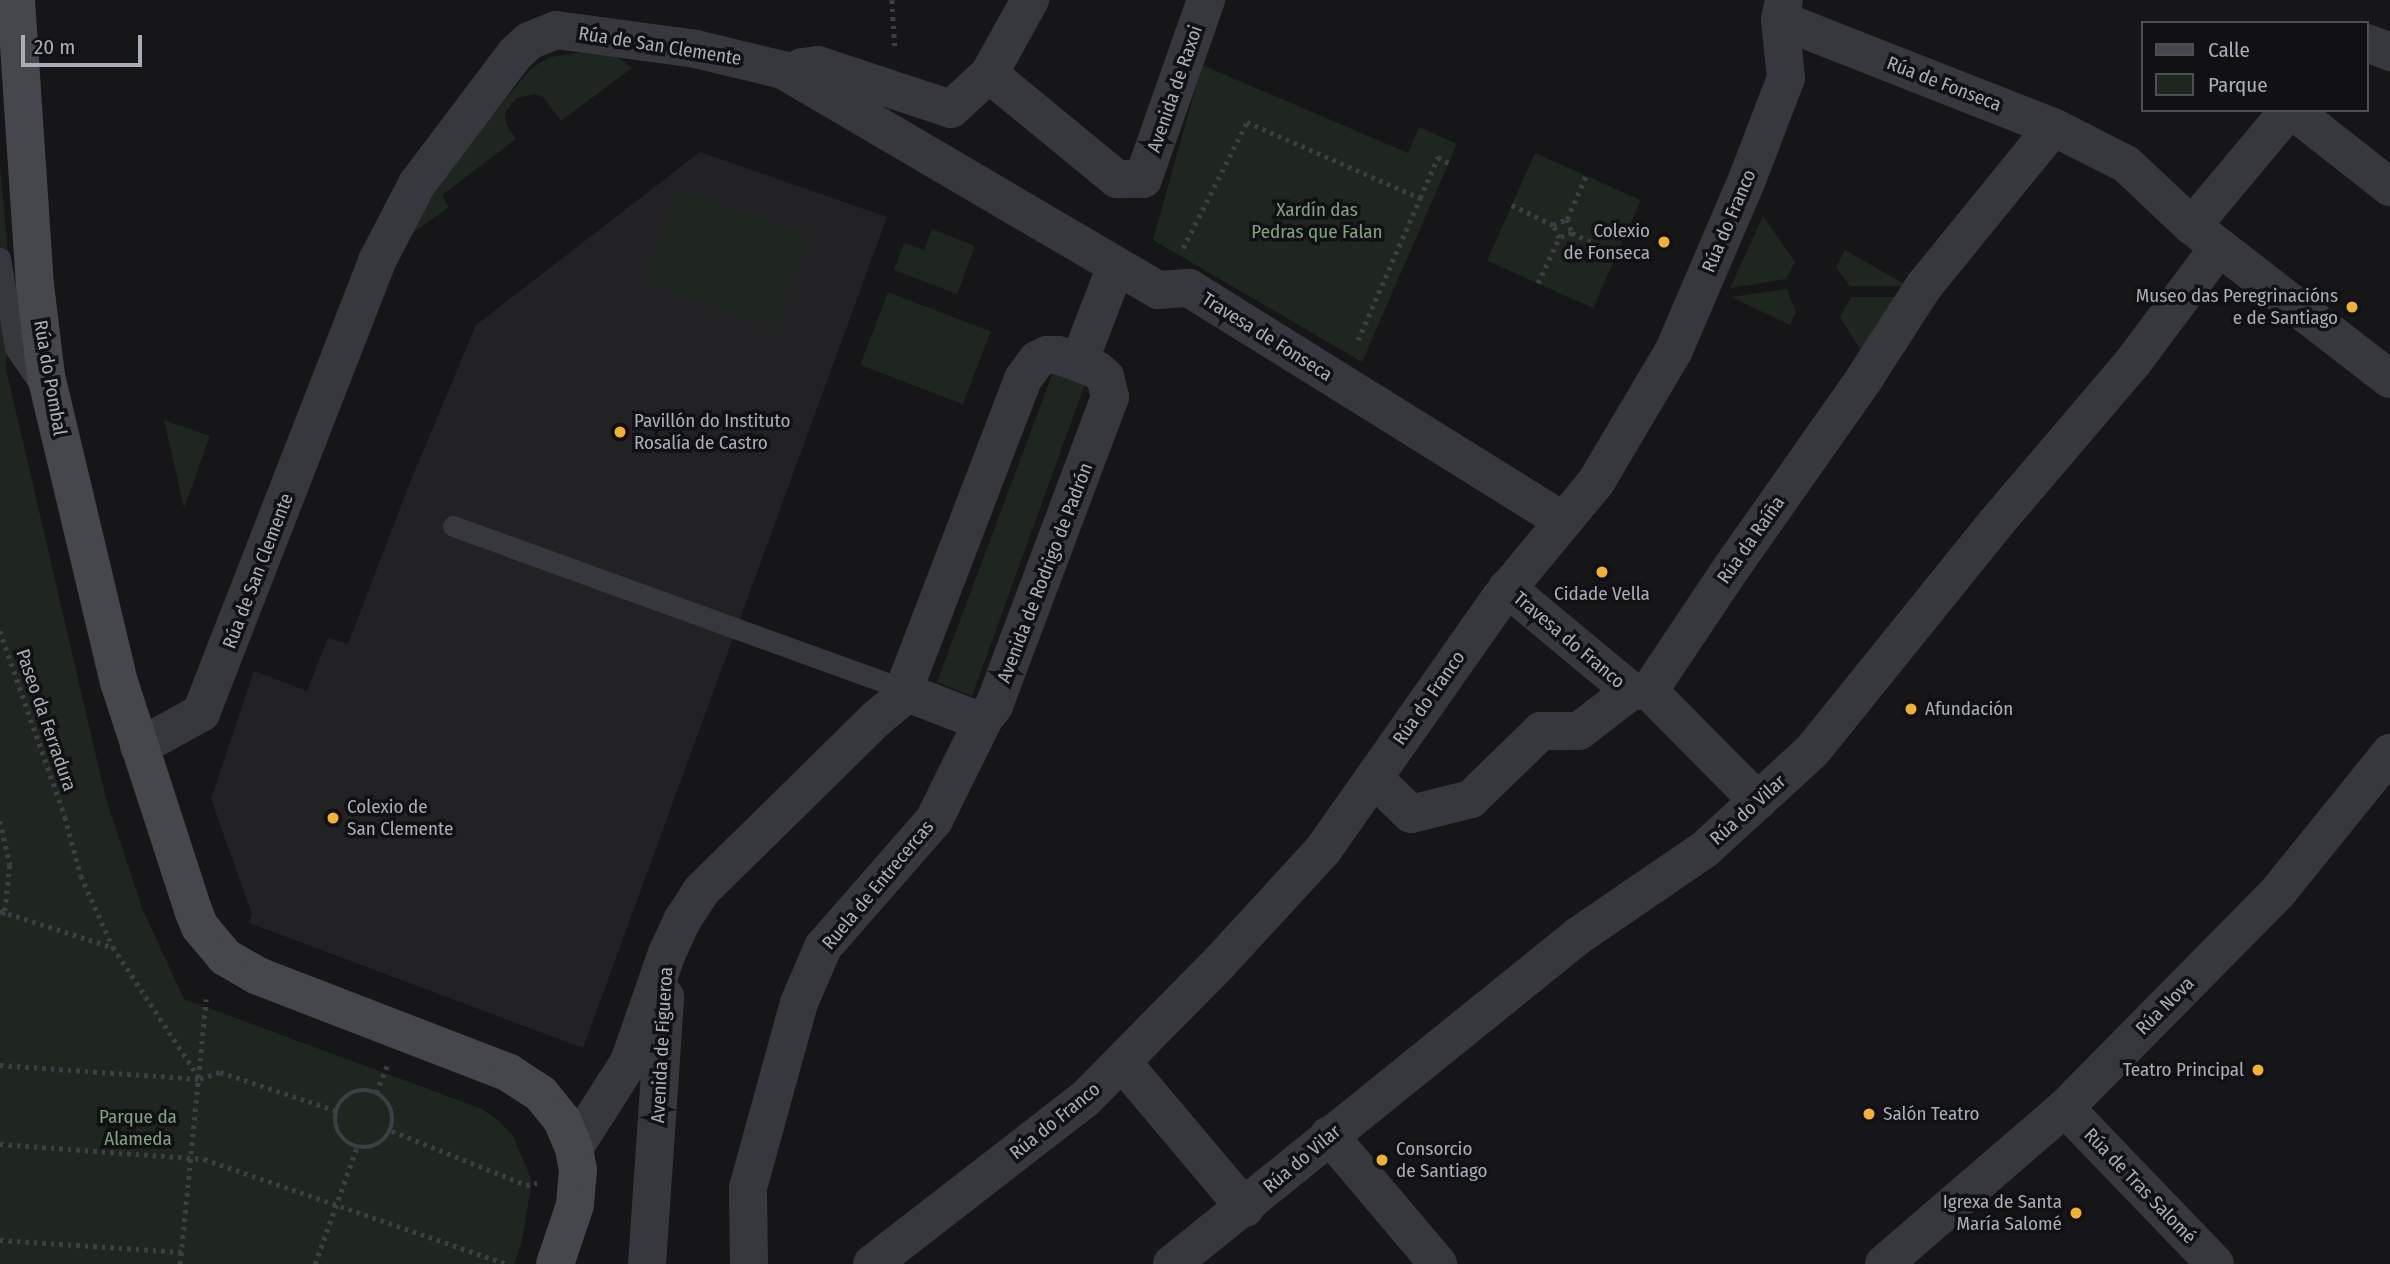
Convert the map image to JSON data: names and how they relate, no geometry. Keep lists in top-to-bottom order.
{
  "streets": {
    "street": [
      "Rúa de San Clemente",
      "Rúa de Fonseca",
      "Avenida de Raxoi",
      "Rúa do Franco",
      "Travesa de Fonseca",
      "Rúa do Pombal",
      "Rúa da Raíña",
      "Avenida de Rodrigo de Padrón",
      "Travesa do Franco",
      "Rúa do Vilar",
      "Ruela de Entrecercas",
      "Rúa Nova",
      "Avenida de Figueroa",
      "Rúa de Tras Salomé"
    ],
    "path": ["Paseo da Ferradura"]
  },
  "crossings": [
    ["Rúa de San Clemente", "Travesa de Fonseca"],
    ["Rúa de San Clemente", "Rúa do Pombal"],
    ["Rúa de Fonseca", "Rúa do Franco"],
    ["Rúa de Fonseca", "Rúa da Raíña"],
    ["Rúa de Fonseca", "Rúa do Vilar"],
    ["Rúa do Franco", "Travesa de Fonseca"],
    ["Rúa do Franco", "Rúa da Raíña"],
    ["Rúa do Franco", "Travesa do Franco"],
    ["Rúa da Raíña", "Travesa do Franco"],
    ["Avenida de Rodrigo de Padrón", "Ruela de Entrecercas"],
    ["Travesa do Franco", "Rúa do Vilar"],
    ["Rúa Nova", "Rúa de Tras Salomé"]
  ],
  "parks": ["Xardín das Pedras que Falan", "Parque da Alameda"],
  "places": [
    "Colexio de Fonseca",
    "Museo das Peregrinacións e de Santiago",
    "Pavillón do Instituto Rosalía de Castro",
    "Cidade Vella",
    "Afundación",
    "Colexio de San Clemente",
    "Teatro Principal",
    "Salón Teatro",
    "Consorcio de Santiago",
    "Igrexa de Santa María Salomé"
  ],
  "legend": ["Calle", "Parque"],
  "scale_bar": "20 m"
}
